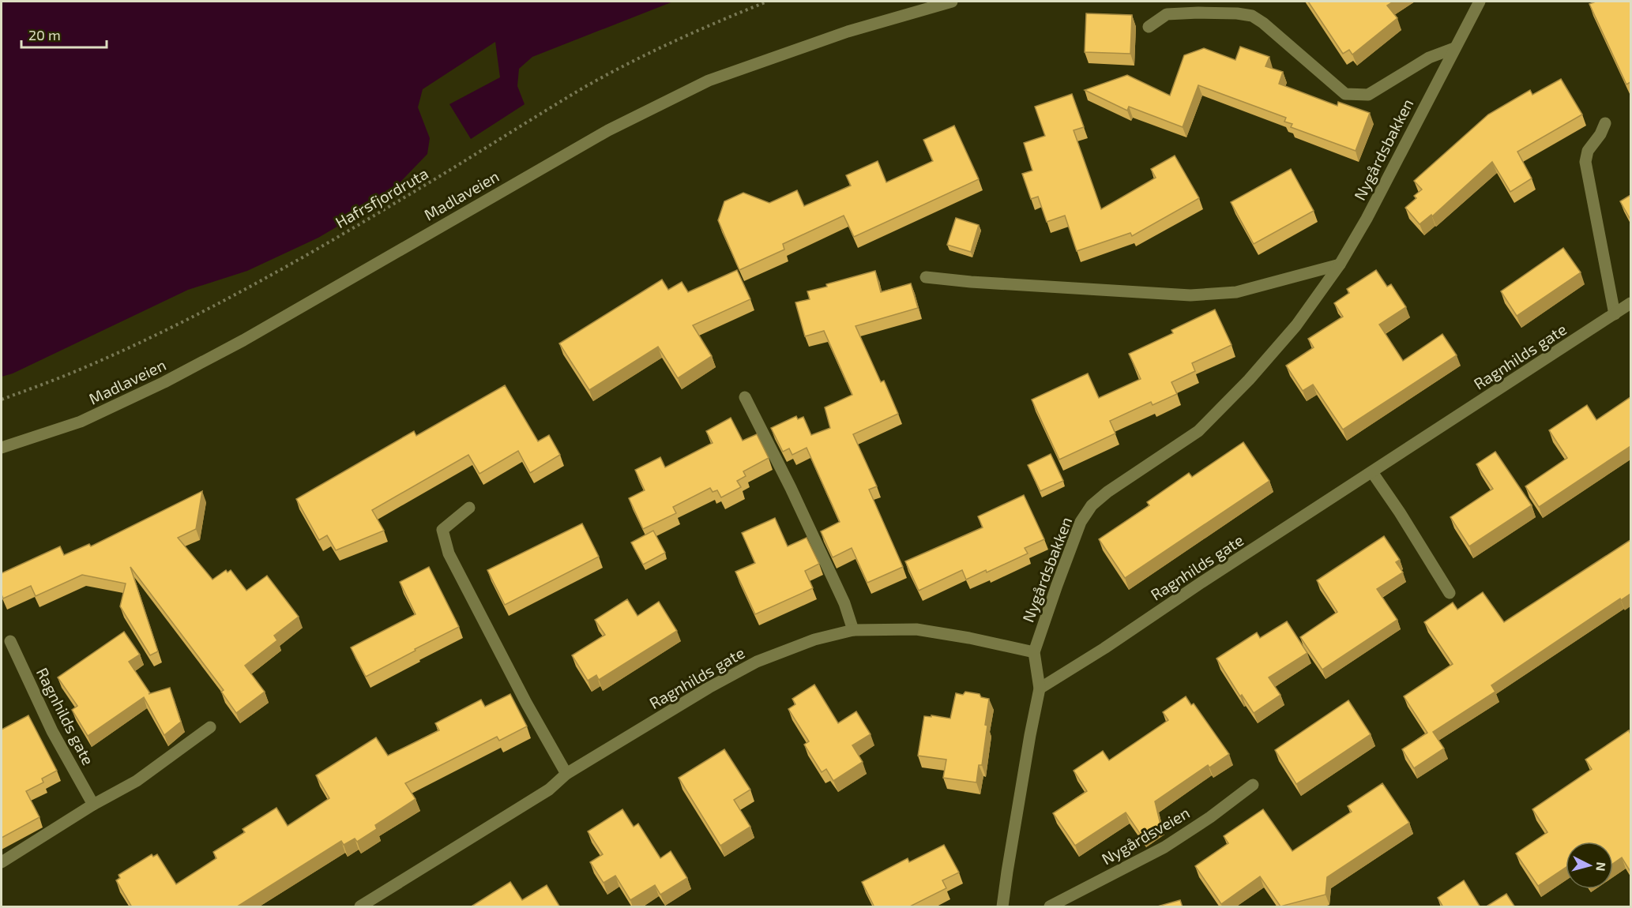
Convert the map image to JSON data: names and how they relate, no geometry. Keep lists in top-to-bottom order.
{
  "streets": {
    "street": [
      "Nygårdsbakken",
      "Madlaveien",
      "Ragnhilds gate",
      "Nygårdsveien"
    ],
    "path": ["Hafrsfjordruta"]
  },
  "crossings": [
    ["Nygårdsbakken", "Ragnhilds gate"]
  ],
  "scale_bar": "20 m",
  "north": "right"
}
